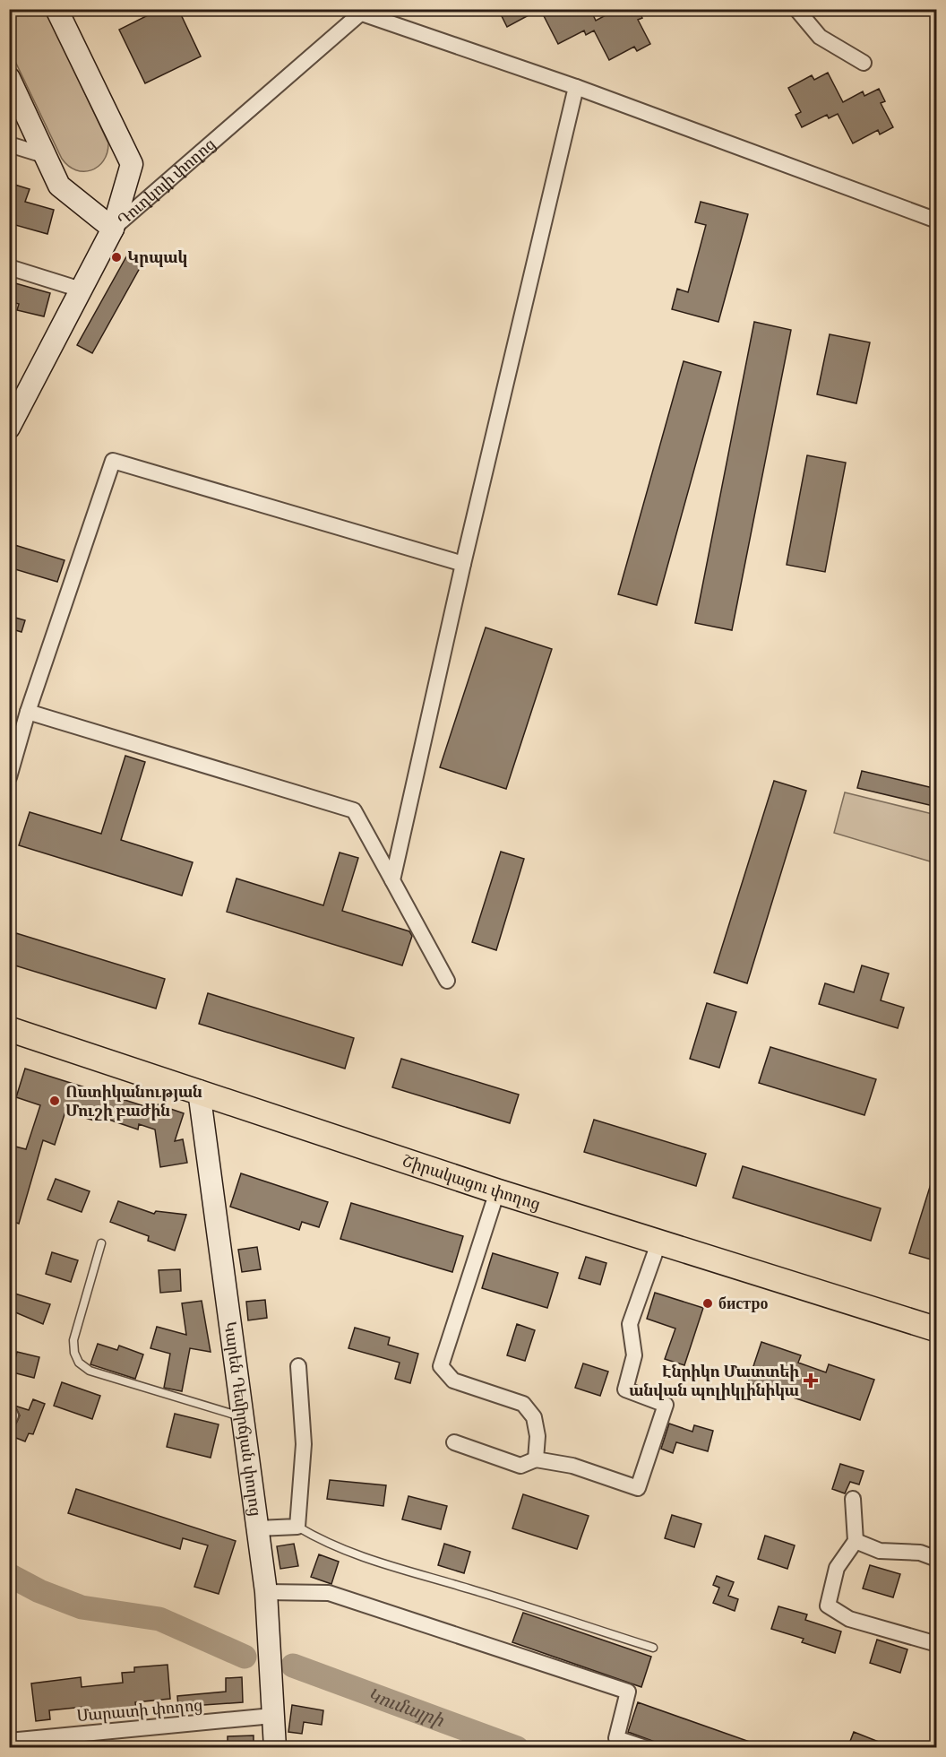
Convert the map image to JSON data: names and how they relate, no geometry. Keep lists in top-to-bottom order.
{
  "streets": {
    "main road": ["Շիրակացու փողոց"],
    "street": ["Դուդկոյի փողոց", "Կարեն Դեմիրճյան փողոց", "Մարատի փողոց"]
  },
  "crossings": [
    ["Շիրակացու փողոց", "Կարեն Դեմիրճյան փողոց"],
    ["Կարեն Դեմիրճյան փողոց", "Մարատի փողոց"]
  ],
  "water": ["Կումայրի"],
  "places": {
    "other": ["Կրպակ", "Ոստիկանության Մուշի բաժին", "бистро"],
    "health": ["Էնրիկո Մատտեի անվան պոլիկլինիկա"]
  }
}
